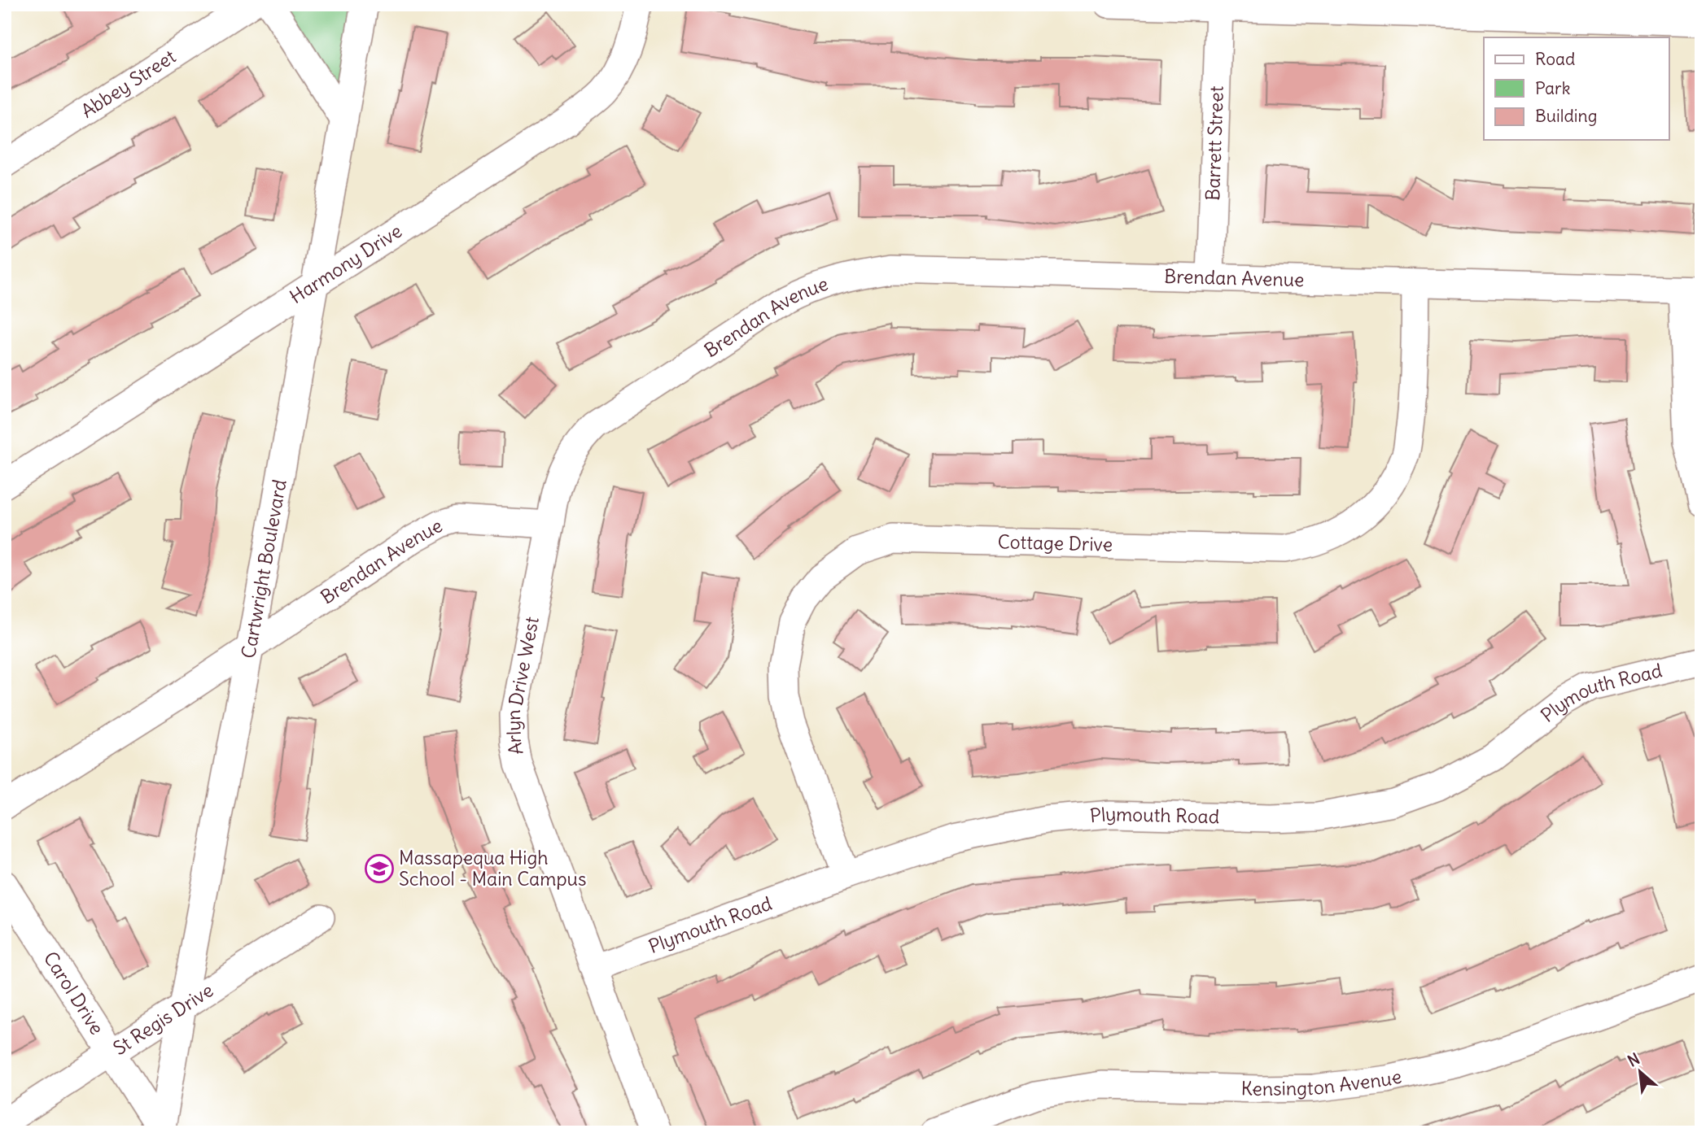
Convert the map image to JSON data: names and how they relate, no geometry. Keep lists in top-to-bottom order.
{
  "streets": {
    "street": [
      "Abbey Street",
      "Barrett Street",
      "Harmony Drive",
      "Brendan Avenue",
      "Cottage Drive",
      "Cartwright Boulevard",
      "Arlyn Drive West",
      "Plymouth Road",
      "Carol Drive",
      "St Regis Drive",
      "Kensington Avenue"
    ]
  },
  "crossings": [
    ["Barrett Street", "Brendan Avenue"],
    ["Harmony Drive", "Cartwright Boulevard"],
    ["Brendan Avenue", "Cottage Drive"],
    ["Brendan Avenue", "Cartwright Boulevard"],
    ["Brendan Avenue", "Arlyn Drive West"],
    ["Cottage Drive", "Plymouth Road"],
    ["Cartwright Boulevard", "Carol Drive"],
    ["Cartwright Boulevard", "St Regis Drive"],
    ["Arlyn Drive West", "Plymouth Road"],
    ["Carol Drive", "St Regis Drive"]
  ],
  "places": {
    "school or university": ["Massapequa High School - Main Campus"]
  },
  "legend": ["Road", "Park", "Building"],
  "north": "top left"
}
